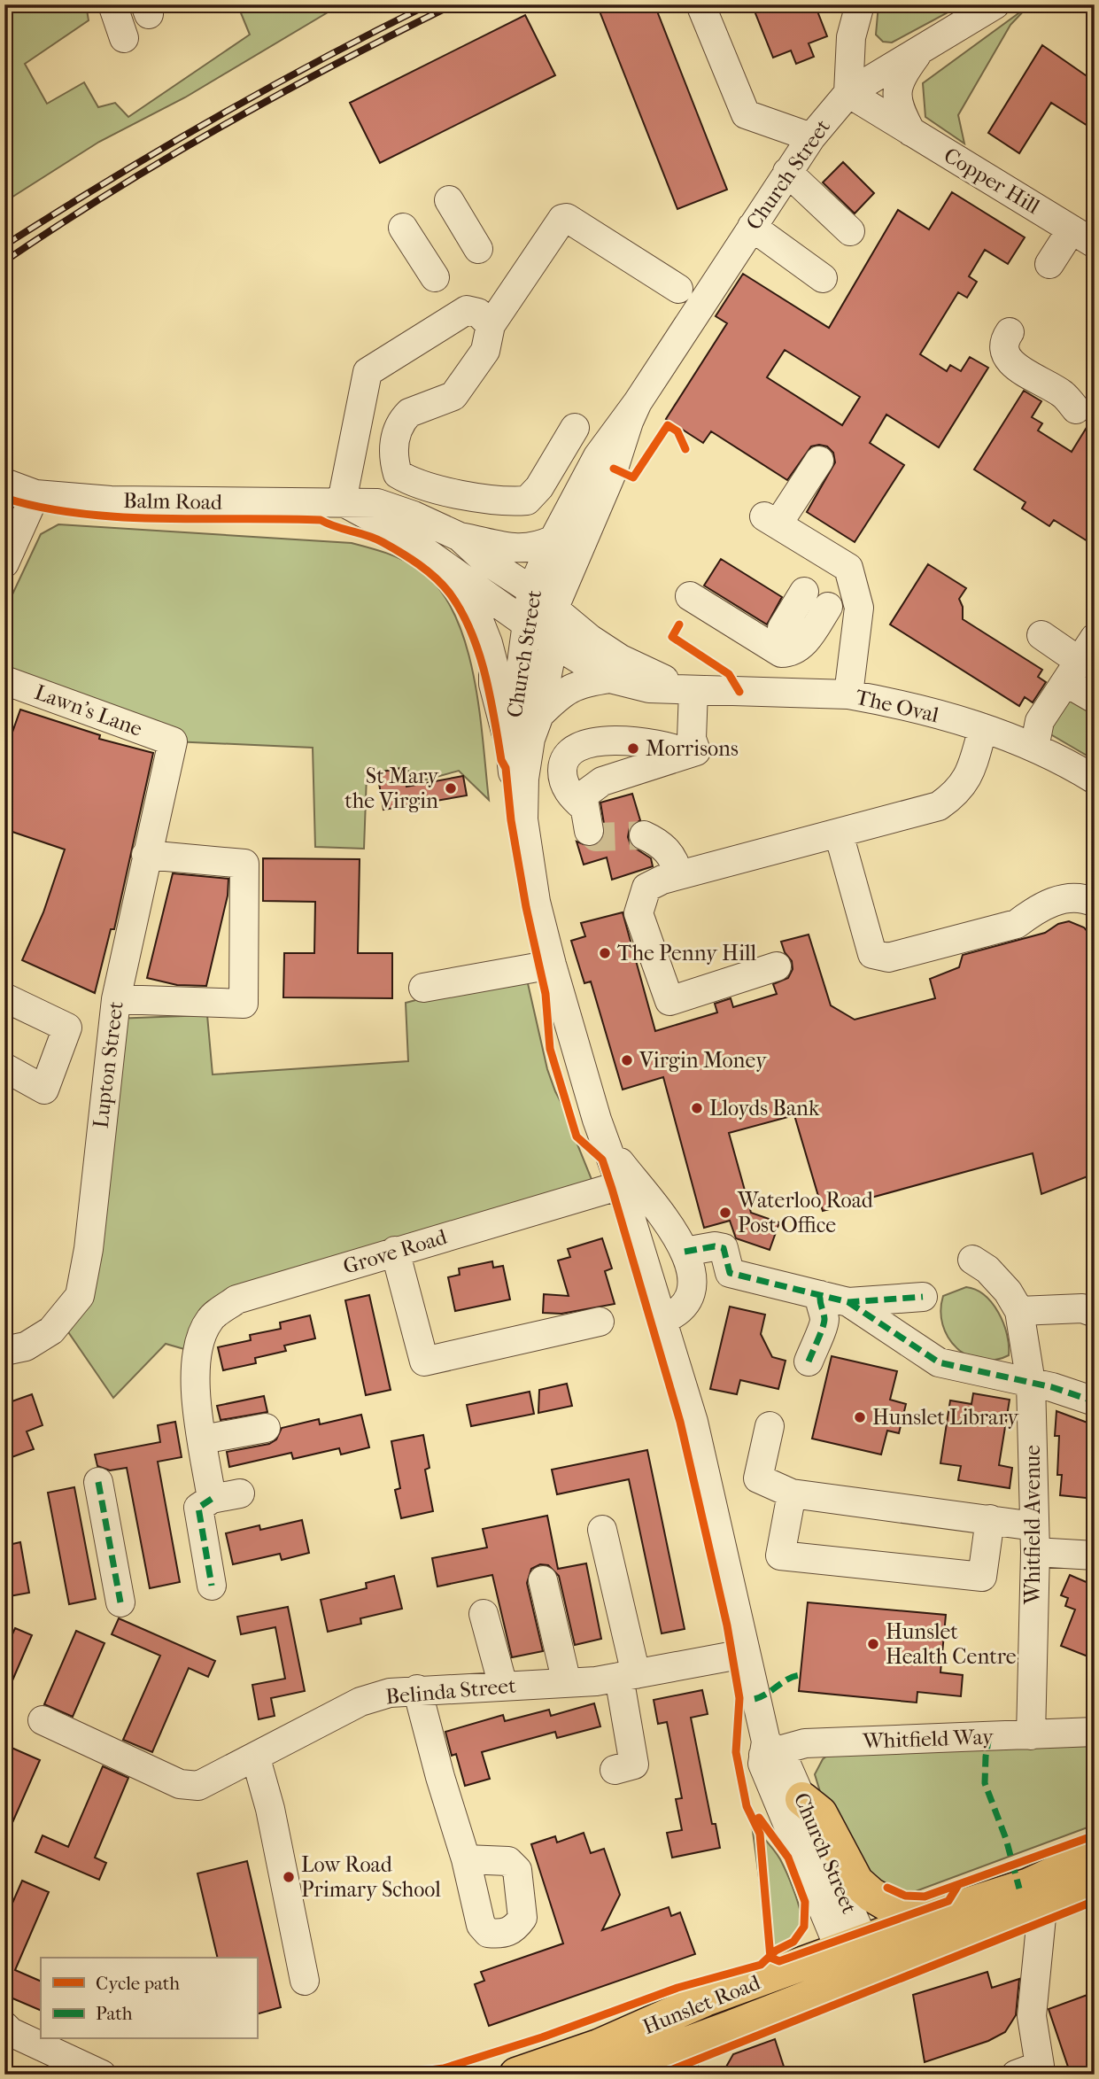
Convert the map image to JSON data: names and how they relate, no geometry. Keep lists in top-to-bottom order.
{
  "streets": {
    "main road": ["Hunslet Road"],
    "street": [
      "Church Street",
      "Copper Hill",
      "Balm Road",
      "The Oval",
      "Lawn's Lane",
      "Lupton Street",
      "Grove Road",
      "Whitfield Avenue",
      "Belinda Street",
      "Whitfield Way"
    ]
  },
  "crossings": [
    ["Church Street", "Copper Hill"],
    ["Church Street", "Balm Road"],
    ["Church Street", "The Oval"],
    ["Church Street", "Grove Road"],
    ["Church Street", "Belinda Street"],
    ["Church Street", "Whitfield Way"],
    ["Church Street", "Hunslet Road"],
    ["Balm Road", "The Oval"],
    ["Lawn's Lane", "Lupton Street"],
    ["Whitfield Avenue", "Whitfield Way"]
  ],
  "places": [
    "Morrisons",
    "St Mary the Virgin",
    "The Penny Hill",
    "Virgin Money",
    "Lloyds Bank",
    "Waterloo Road Post Office",
    "Hunslet Library",
    "Hunslet Health Centre",
    "Low Road Primary School"
  ],
  "legend": ["Cycle path", "Path"]
}
